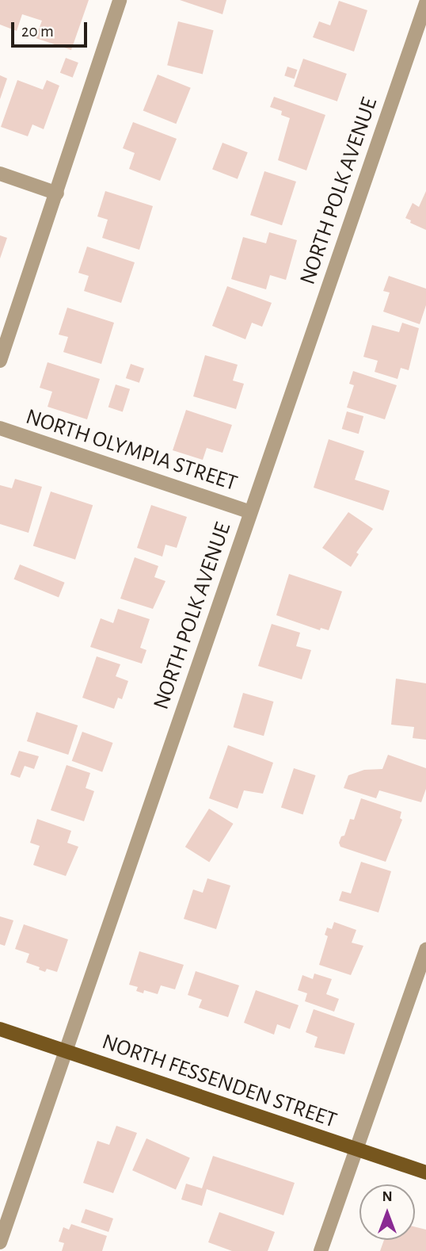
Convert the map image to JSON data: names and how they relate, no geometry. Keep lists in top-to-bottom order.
{
  "streets": {
    "main road": ["NORTH FESSENDEN STREET"],
    "street": ["NORTH POLK AVENUE", "NORTH OLYMPIA STREET"]
  },
  "crossings": [
    ["NORTH POLK AVENUE", "NORTH OLYMPIA STREET"],
    ["NORTH POLK AVENUE", "NORTH FESSENDEN STREET"]
  ],
  "scale_bar": "20 m",
  "north": "top"
}
